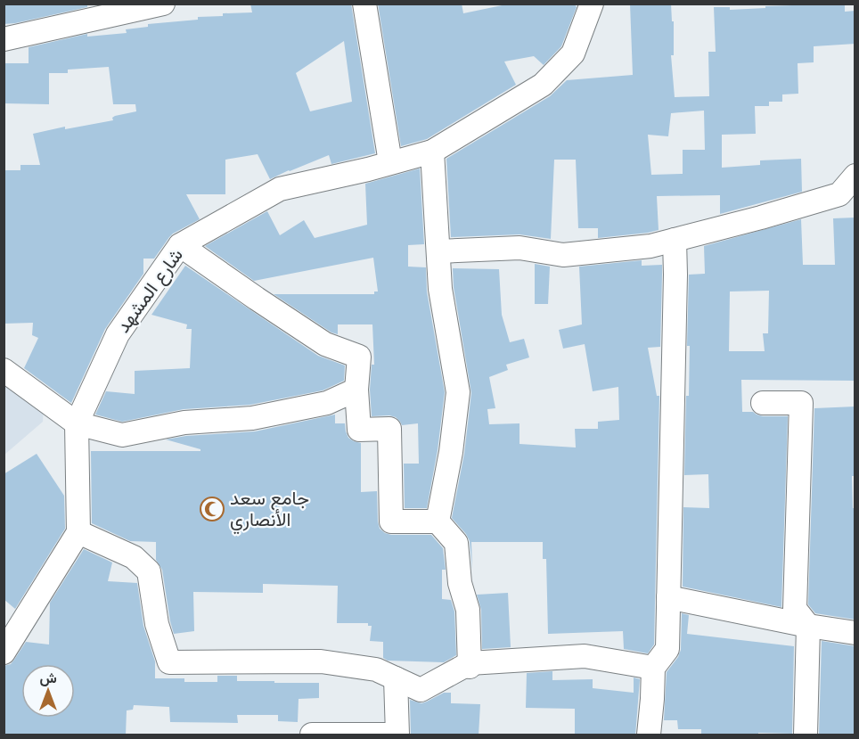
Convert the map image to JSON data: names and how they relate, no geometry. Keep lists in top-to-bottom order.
{
  "streets": {
    "street": ["شارع المشهد"]
  },
  "places": {
    "mosque": ["جامع سعد الأنصاري"]
  },
  "north": "top"
}
